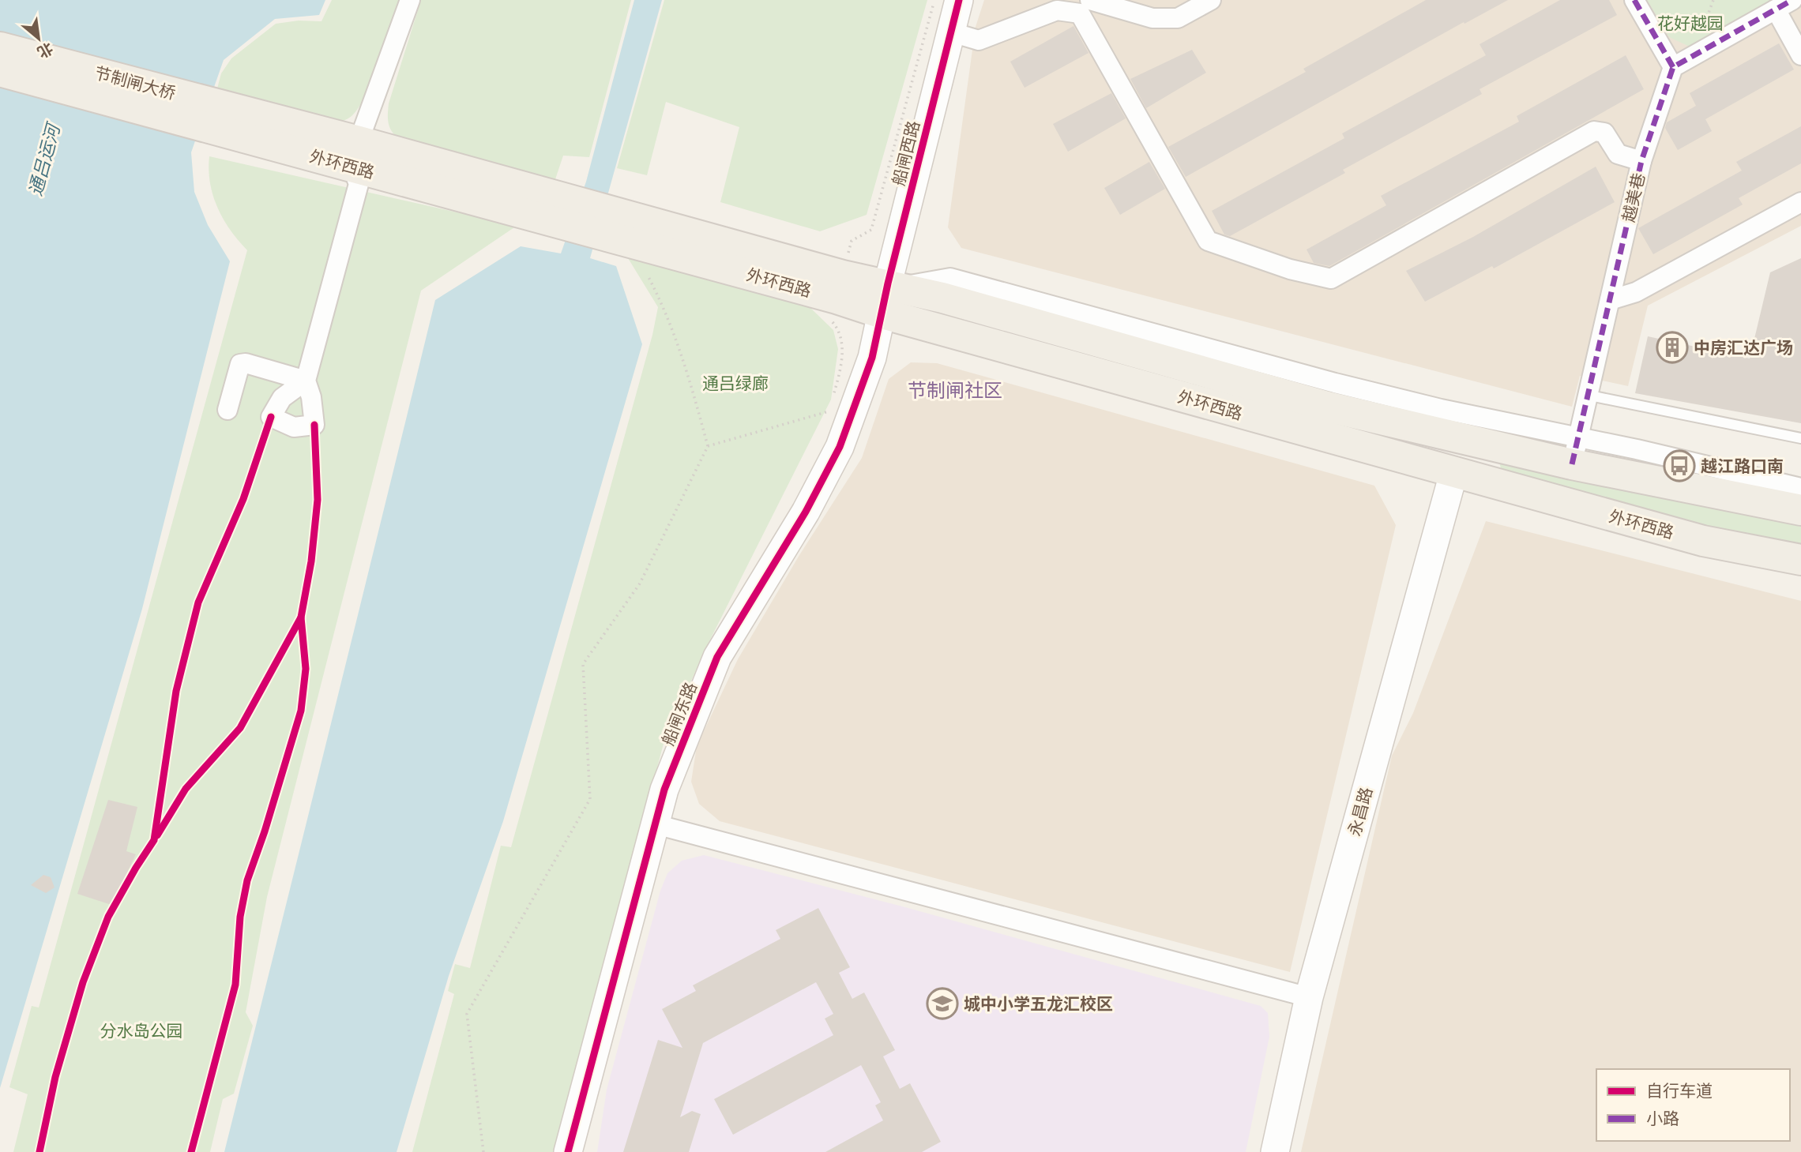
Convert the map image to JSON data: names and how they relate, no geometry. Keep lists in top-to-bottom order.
{
  "streets": {
    "main road": ["节制闸大桥", "外环西路"],
    "street": [
      "船闸西路",
      "越美巷",
      "船闸东路",
      "永昌路"
    ]
  },
  "crossings": [
    ["节制闸大桥", "外环西路"],
    ["船闸西路", "外环西路"],
    ["船闸西路", "船闸东路"],
    ["外环西路", "越美巷"],
    ["外环西路", "船闸东路"],
    ["外环西路", "永昌路"]
  ],
  "districts": ["节制闸社区"],
  "water": ["通吕运河"],
  "parks": ["花好越园", "通吕绿廊", "分水岛公园"],
  "places": {
    "building": ["中房汇达广场"],
    "bus stop": ["越江路口南"],
    "school or university": ["城中小学五龙汇校区"]
  },
  "legend": ["自行车道", "小路"],
  "north": "bottom right"
}
